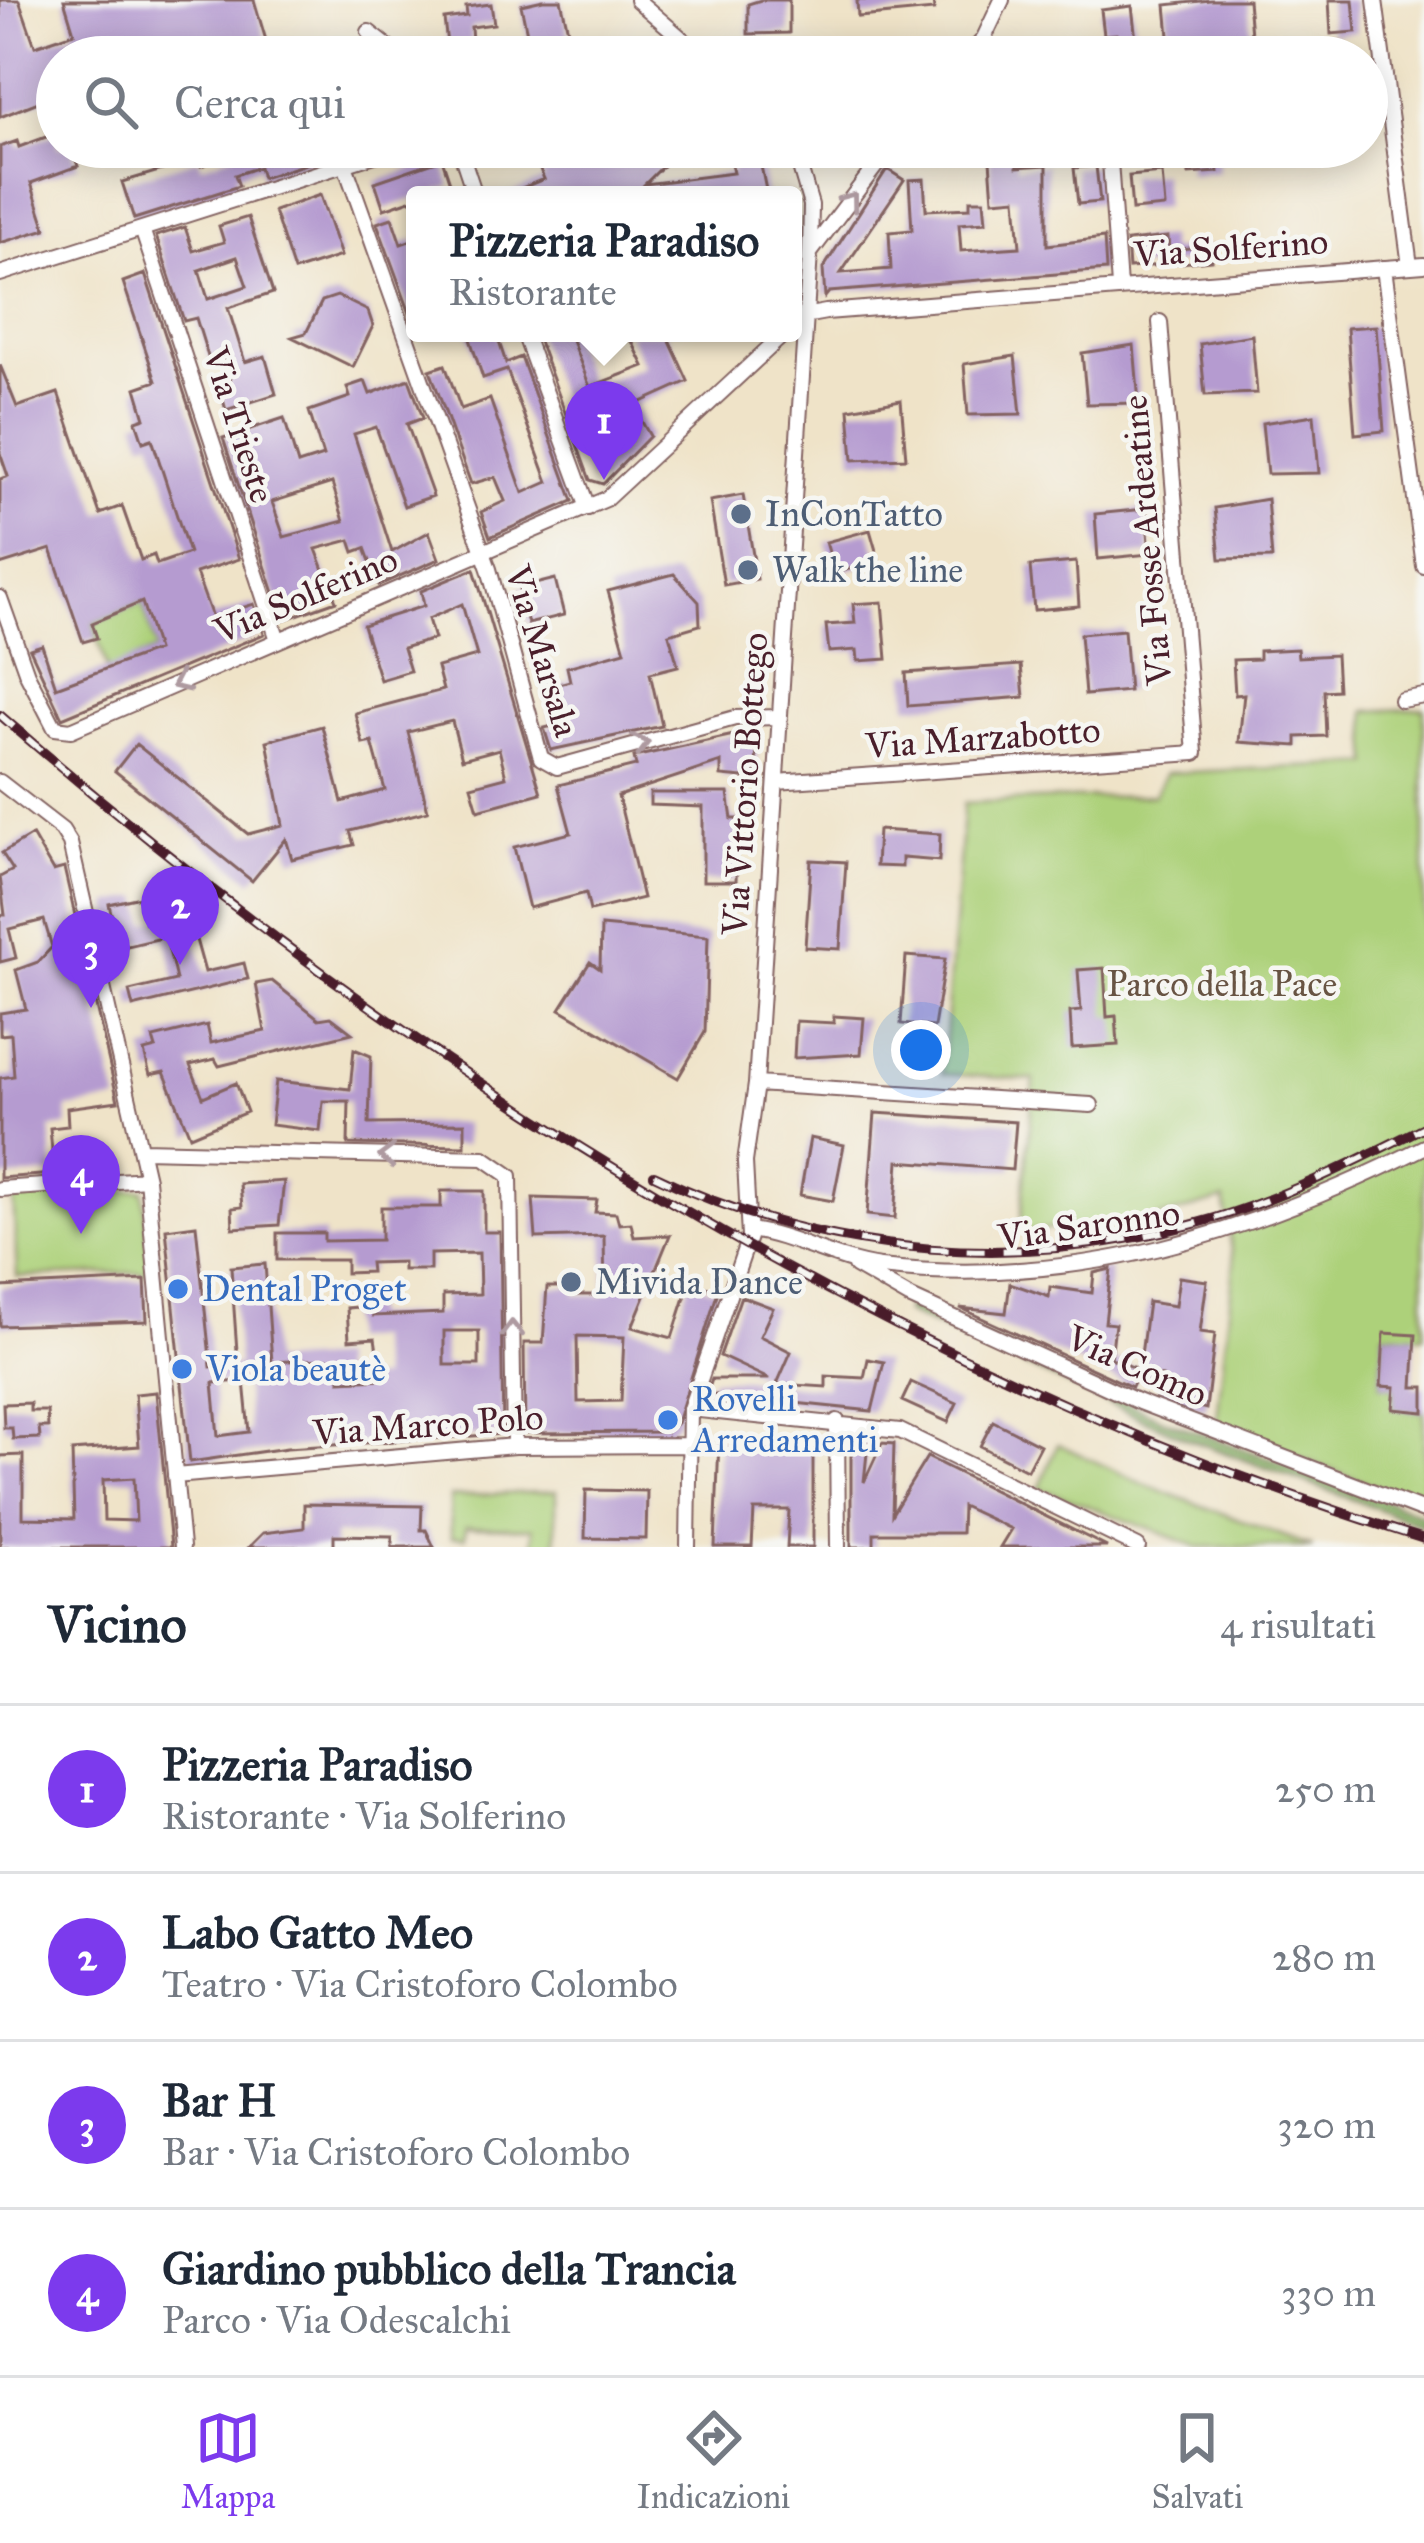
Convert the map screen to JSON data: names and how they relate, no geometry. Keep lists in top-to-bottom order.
{
  "streets": {
    "street": [
      "Via Solferino",
      "Via Trieste",
      "Via Fosse Ardeatine",
      "Via Marsala",
      "Via Marzabotto",
      "Via Vittorio Bottego",
      "Via Saronno",
      "Via Como",
      "Via Marco Polo"
    ]
  },
  "crossings": [
    ["Via Solferino", "Via Trieste"],
    ["Via Solferino", "Via Marsala"],
    ["Via Fosse Ardeatine", "Via Marzabotto"],
    ["Via Marsala", "Via Vittorio Bottego"],
    ["Via Marzabotto", "Via Vittorio Bottego"],
    ["Via Vittorio Bottego", "Via Saronno"],
    ["Via Vittorio Bottego", "Via Marco Polo"],
    ["Via Saronno", "Via Como"]
  ],
  "parks": ["Parco della Pace"],
  "places": [
    "InConTatto",
    "Walk the line",
    "Mivida Dance",
    "Dental Proget",
    "Viola beautè",
    "Rovelli Arredamenti"
  ],
  "page": {
    "search": "Cerca qui",
    "popup": ["Pizzeria Paradiso", "Ristorante"],
    "pins": [
      "1",
      "2",
      "3",
      "4"
    ],
    "heading": ["Vicino", "4 risultati"],
    "list": [
      {
        "mark": "1",
        "name": "Pizzeria Paradiso",
        "note": "Ristorante · Via Solferino",
        "value": "250 m"
      },
      {
        "mark": "2",
        "name": "Labo Gatto Meo",
        "note": "Teatro · Via Cristoforo Colombo",
        "value": "280 m"
      },
      {
        "mark": "3",
        "name": "Bar H",
        "note": "Bar · Via Cristoforo Colombo",
        "value": "320 m"
      },
      {
        "mark": "4",
        "name": "Giardino pubblico della Trancia",
        "note": "Parco · Via Odescalchi",
        "value": "330 m"
      }
    ],
    "nav": ["Mappa", "Indicazioni", "Salvati"]
  }
}
